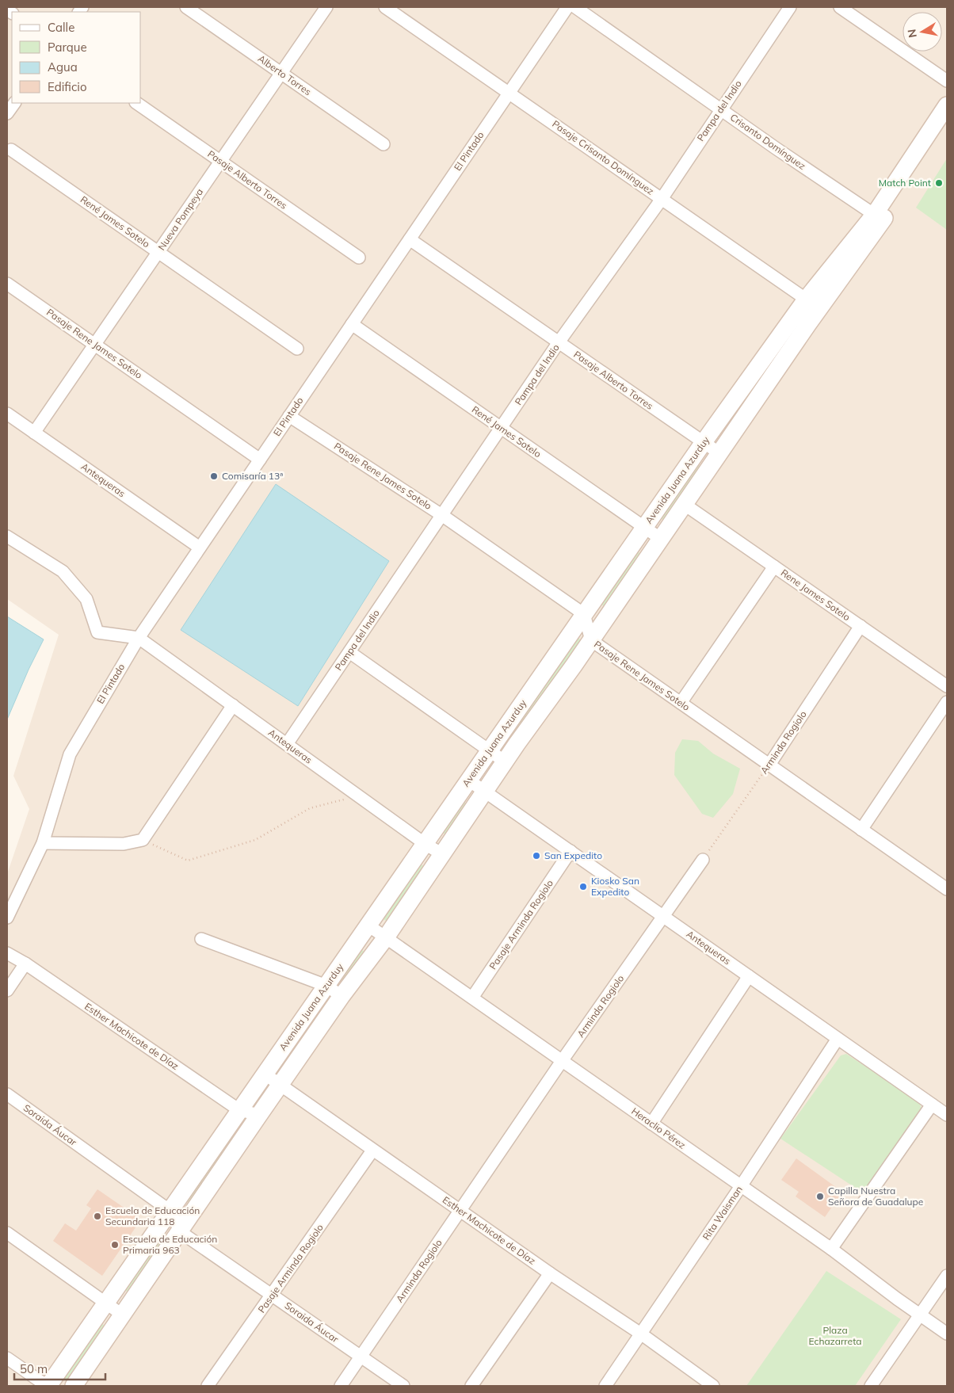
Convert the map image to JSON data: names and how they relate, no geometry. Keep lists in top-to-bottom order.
{
  "streets": {
    "main road": ["Avenida Juana Azurduy"],
    "street": [
      "Alberto Torres",
      "Pampa del Indio",
      "Crisanto Domínguez",
      "El Pintado",
      "Pasaje Crisanto Domínguez",
      "Pasaje Alberto Torres",
      "Nueva Pompeya",
      "René James Sotelo",
      "Pasaje Rene James Sotelo",
      "Antequeras",
      "Rene James Sotelo",
      "Arminda Rogiolo",
      "Pasaje Arminda Rogiolo",
      "Esther Machicote de Díaz",
      "Soraida Áucar",
      "Heraclio Pérez",
      "Rita Waisman"
    ]
  },
  "crossings": [
    ["Alberto Torres", "Nueva Pompeya"],
    ["Pampa del Indio", "Crisanto Domínguez"],
    ["Pampa del Indio", "Pasaje Crisanto Domínguez"],
    ["Pampa del Indio", "Pasaje Alberto Torres"],
    ["Pampa del Indio", "René James Sotelo"],
    ["Pampa del Indio", "Pasaje Rene James Sotelo"],
    ["Pampa del Indio", "Antequeras"],
    ["Crisanto Domínguez", "Avenida Juana Azurduy"],
    ["El Pintado", "Pasaje Crisanto Domínguez"],
    ["El Pintado", "Pasaje Alberto Torres"],
    ["El Pintado", "René James Sotelo"],
    ["El Pintado", "Pasaje Rene James Sotelo"],
    ["El Pintado", "Antequeras"],
    ["Pasaje Crisanto Domínguez", "Avenida Juana Azurduy"],
    ["Pasaje Alberto Torres", "Nueva Pompeya"],
    ["Pasaje Alberto Torres", "Avenida Juana Azurduy"],
    ["Nueva Pompeya", "René James Sotelo"],
    ["Nueva Pompeya", "Pasaje Rene James Sotelo"],
    ["Nueva Pompeya", "Antequeras"],
    ["René James Sotelo", "Avenida Juana Azurduy"],
    ["Pasaje Rene James Sotelo", "Avenida Juana Azurduy"],
    ["Pasaje Rene James Sotelo", "Arminda Rogiolo"],
    ["Antequeras", "Avenida Juana Azurduy"],
    ["Antequeras", "Arminda Rogiolo"],
    ["Antequeras", "Pasaje Arminda Rogiolo"],
    ["Antequeras", "Rita Waisman"],
    ["Avenida Juana Azurduy", "Rene James Sotelo"],
    ["Avenida Juana Azurduy", "Esther Machicote de Díaz"],
    ["Avenida Juana Azurduy", "Soraida Áucar"],
    ["Avenida Juana Azurduy", "Heraclio Pérez"],
    ["Rene James Sotelo", "Arminda Rogiolo"],
    ["Arminda Rogiolo", "Esther Machicote de Díaz"],
    ["Arminda Rogiolo", "Soraida Áucar"],
    ["Arminda Rogiolo", "Heraclio Pérez"],
    ["Pasaje Arminda Rogiolo", "Esther Machicote de Díaz"],
    ["Pasaje Arminda Rogiolo", "Soraida Áucar"],
    ["Pasaje Arminda Rogiolo", "Heraclio Pérez"],
    ["Esther Machicote de Díaz", "Rita Waisman"],
    ["Heraclio Pérez", "Rita Waisman"]
  ],
  "parks": ["Plaza Echazarreta"],
  "places": [
    "Match Point",
    "Comisaría 13ª",
    "San Expedito",
    "Kiosko San Expedito",
    "Capilla Nuestra Señora de Guadalupe",
    "Escuela de Educación Secundaria 118",
    "Escuela de Educación Primaria 963"
  ],
  "legend": [
    "Calle",
    "Parque",
    "Agua",
    "Edificio"
  ],
  "scale_bar": "50 m",
  "north": "left"
}
